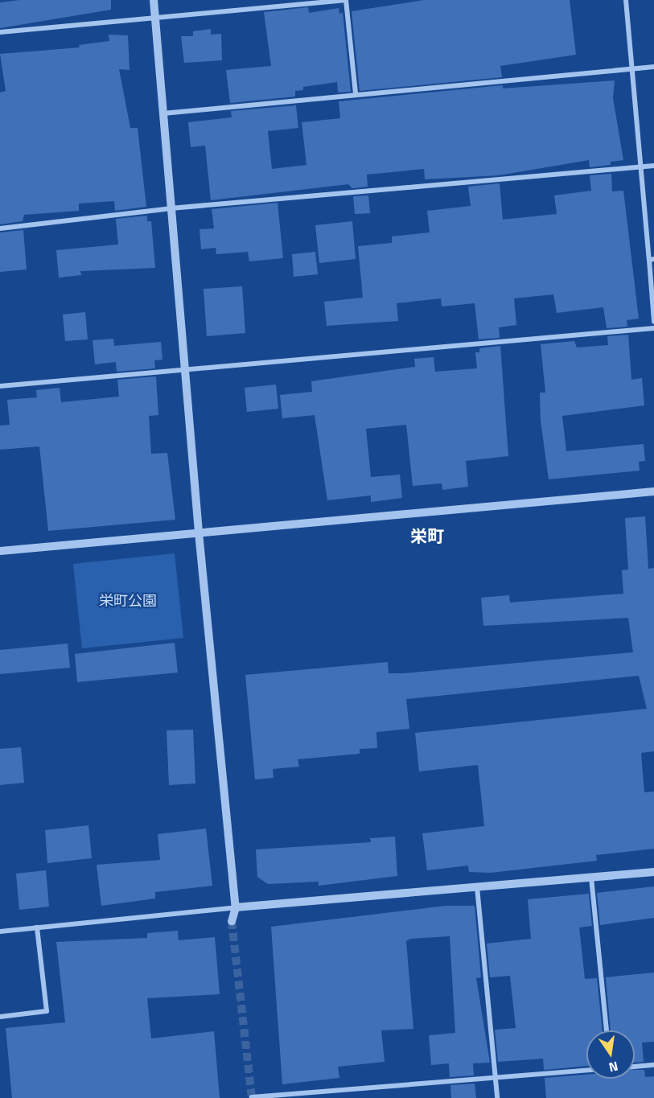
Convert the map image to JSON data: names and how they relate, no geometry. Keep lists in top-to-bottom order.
{
  "districts": ["栄町"],
  "parks": ["栄町公園"],
  "north": "bottom"
}
